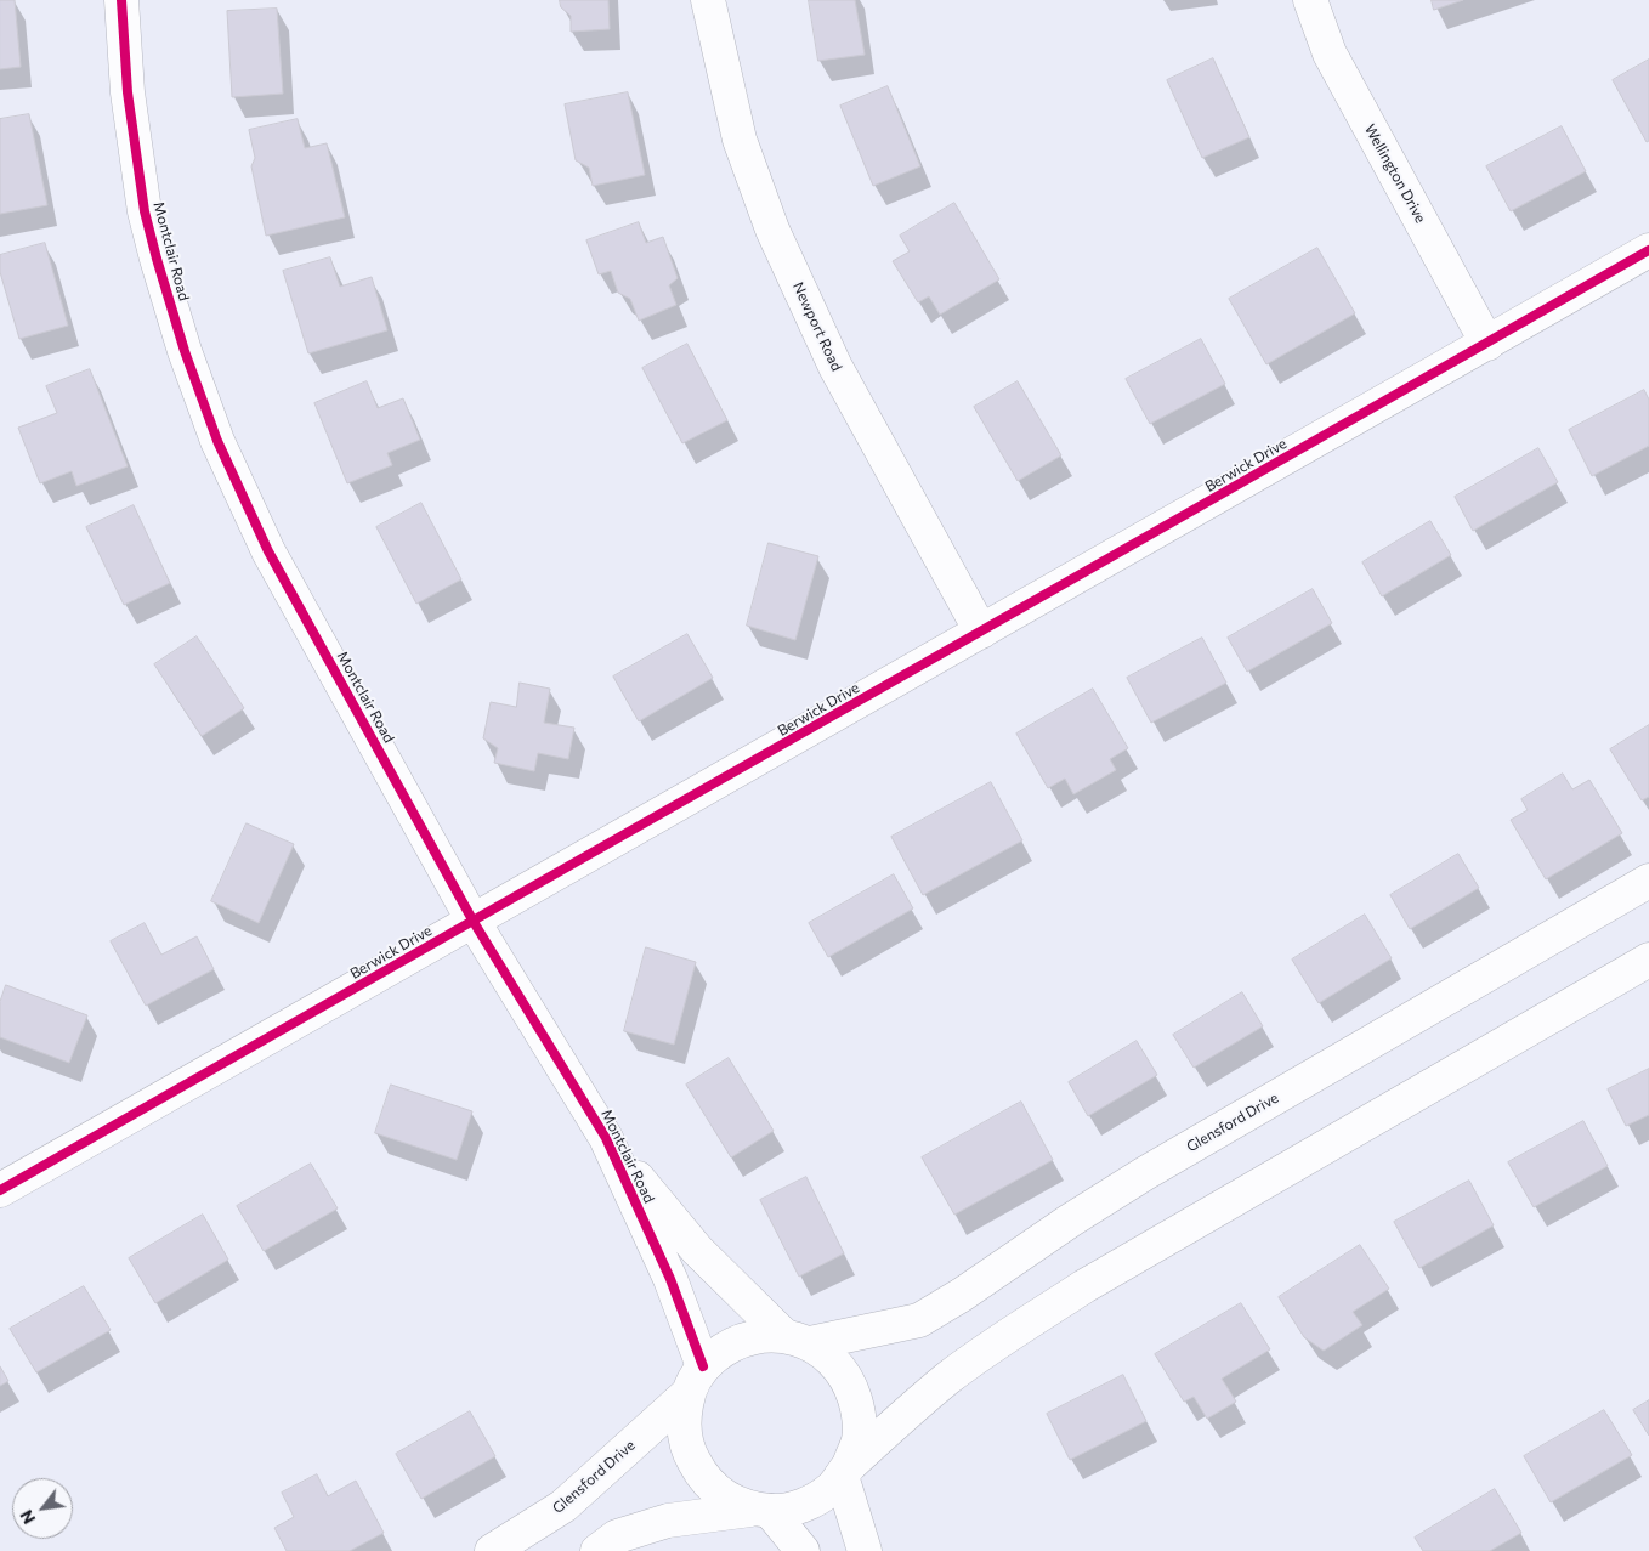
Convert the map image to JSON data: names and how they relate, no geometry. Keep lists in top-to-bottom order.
{
  "streets": {
    "street": [
      "Wellington Drive",
      "Montclair Road",
      "Newport Road",
      "Berwick Drive",
      "Glensford Drive"
    ]
  },
  "crossings": [
    ["Wellington Drive", "Berwick Drive"],
    ["Montclair Road", "Berwick Drive"],
    ["Montclair Road", "Glensford Drive"],
    ["Newport Road", "Berwick Drive"]
  ],
  "north": "bottom left"
}
